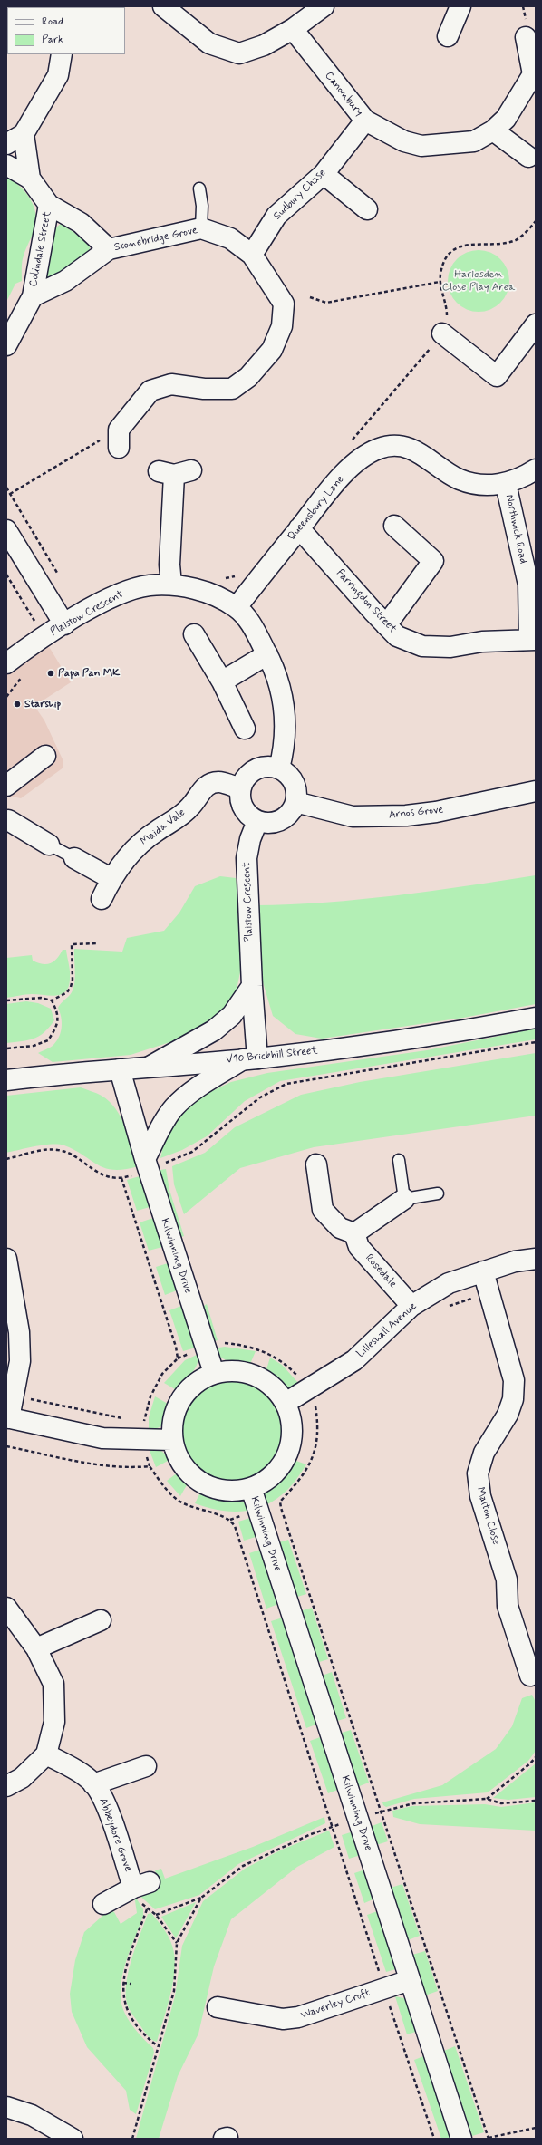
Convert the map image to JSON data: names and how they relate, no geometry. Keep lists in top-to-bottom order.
{
  "streets": {
    "street": [
      "Canonbury",
      "Sudbury Chase",
      "Stonebridge Grove",
      "Colindale Street",
      "Queensbury Lane",
      "Northwick Road",
      "Farringdon Street",
      "Plaistow Crescent",
      "Arnos Grove",
      "Maida Vale",
      "V10 Brickhill Street",
      "Kilwinning Drive",
      "Rosedale",
      "Lilleshall Avenue",
      "Malton Close",
      "Abbeydore Grove",
      "Waverley Croft"
    ]
  },
  "crossings": [
    ["Canonbury", "Sudbury Chase"],
    ["Sudbury Chase", "Stonebridge Grove"],
    ["Stonebridge Grove", "Colindale Street"],
    ["Queensbury Lane", "Northwick Road"],
    ["Queensbury Lane", "Farringdon Street"],
    ["Queensbury Lane", "Plaistow Crescent"],
    ["Northwick Road", "Farringdon Street"],
    ["Plaistow Crescent", "Arnos Grove"],
    ["Plaistow Crescent", "Maida Vale"],
    ["Plaistow Crescent", "V10 Brickhill Street"],
    ["Arnos Grove", "Maida Vale"],
    ["V10 Brickhill Street", "Kilwinning Drive"],
    ["Kilwinning Drive", "Lilleshall Avenue"],
    ["Kilwinning Drive", "Waverley Croft"],
    ["Rosedale", "Lilleshall Avenue"],
    ["Lilleshall Avenue", "Malton Close"]
  ],
  "parks": ["Harlesden Close Play Area"],
  "places": ["Papa Pan MK", "Starship"],
  "legend": ["Road", "Park"]
}
